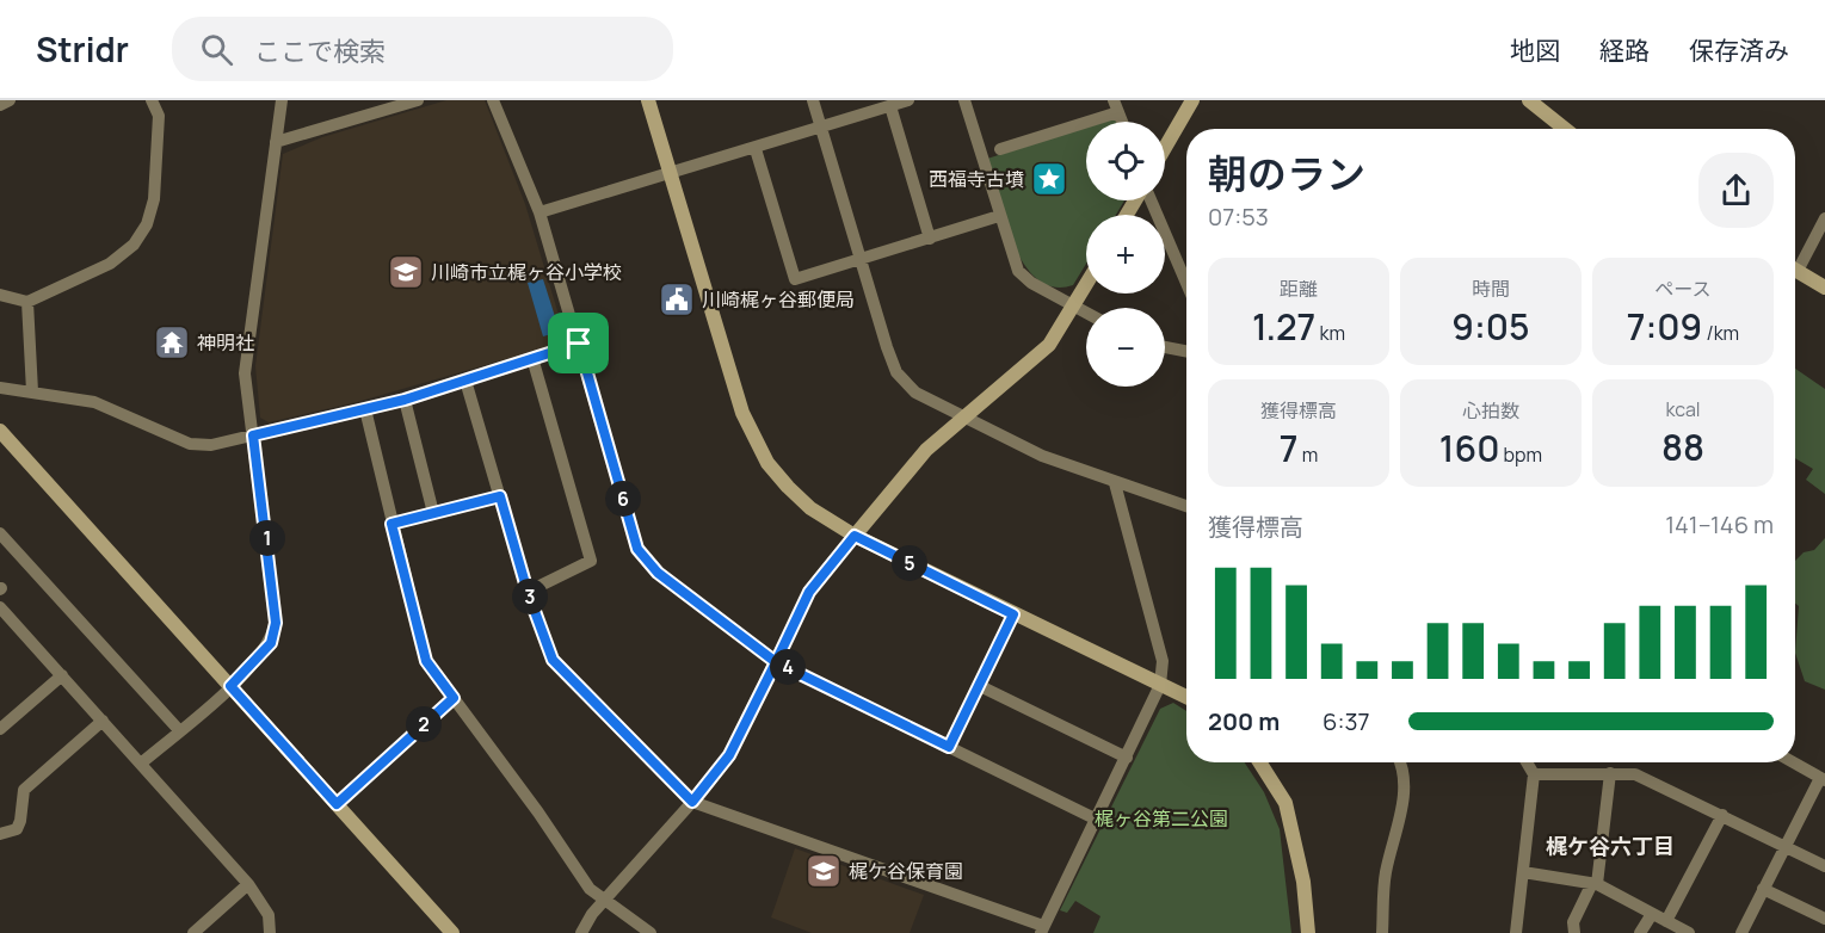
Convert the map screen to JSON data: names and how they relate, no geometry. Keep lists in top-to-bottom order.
{
  "districts": ["梶ケ谷六丁目"],
  "parks": ["梶ヶ谷第二公園"],
  "places": {
    "place": ["西福寺古墳"],
    "school or university": ["川崎市立梶ヶ谷小学校", "梶ケ谷保育園"],
    "public building": ["川崎梶ヶ谷郵便局"],
    "temple": ["神明社"]
  },
  "page": {
    "header": "Stridr",
    "search": "ここで検索",
    "nav": ["地図", "経路", "保存済み"],
    "map_buttons": ["+", "−"],
    "heading": ["朝のラン", "07:53"],
    "stats": [
      ["距離", "1.27 km"],
      ["時間", "9:05"],
      ["ペース", "7:09 /km"],
      ["獲得標高", "7 m"],
      ["心拍数", "160 bpm"],
      ["kcal", "88"]
    ],
    "pins": [
      "6",
      "1",
      "5",
      "3",
      "4",
      "2"
    ],
    "chart": ["獲得標高", "141–146 m"],
    "list": [
      {
        "name": "200 m",
        "note": "6:37"
      }
    ]
  }
}
